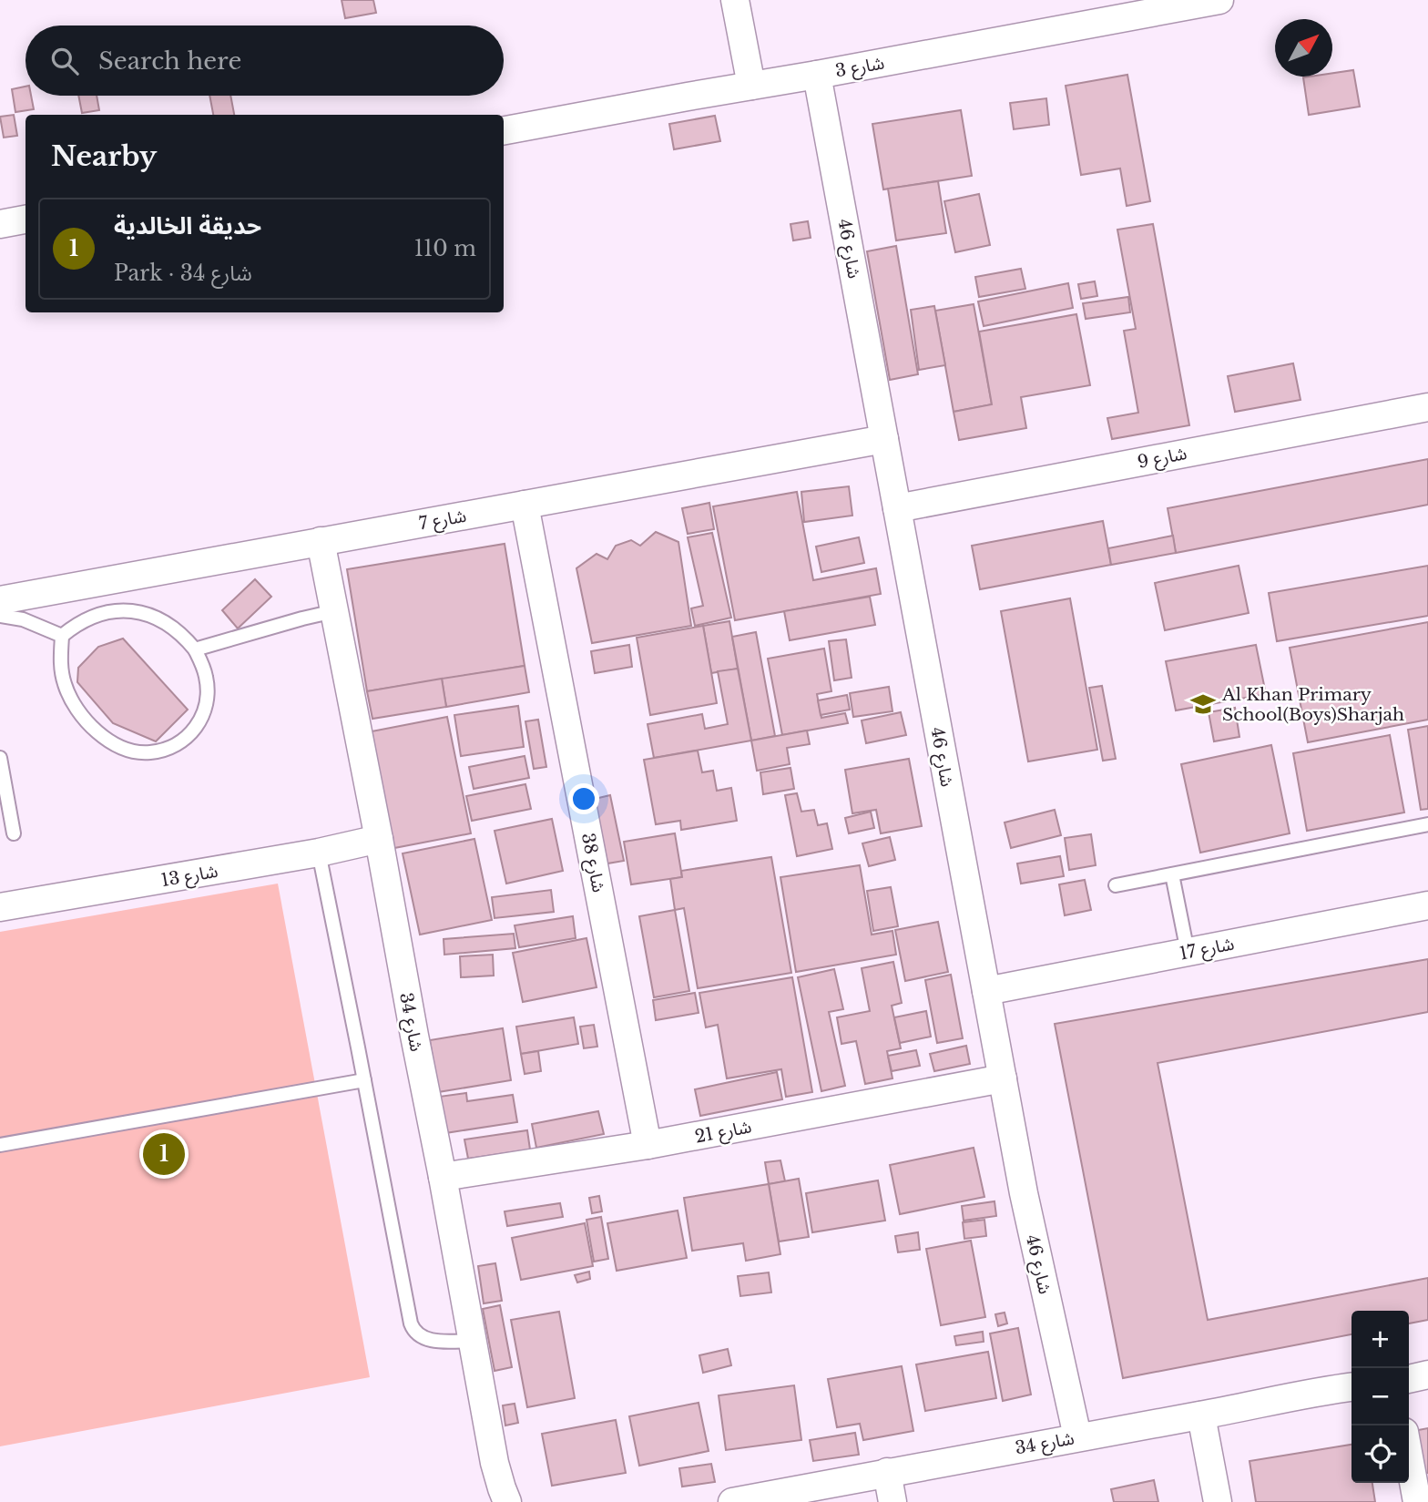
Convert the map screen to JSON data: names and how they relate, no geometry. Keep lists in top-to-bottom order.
{
  "streets": {
    "street": [
      "شارع 3",
      "شارع 46",
      "شارع 9",
      "شارع 7",
      "شارع 38",
      "شارع 13",
      "شارع 17",
      "شارع 34",
      "شارع 21"
    ]
  },
  "crossings": [
    ["شارع 3", "شارع 46"],
    ["شارع 46", "شارع 9"],
    ["شارع 46", "شارع 7"],
    ["شارع 46", "شارع 17"],
    ["شارع 46", "شارع 34"],
    ["شارع 46", "شارع 21"],
    ["شارع 7", "شارع 38"],
    ["شارع 7", "شارع 34"],
    ["شارع 38", "شارع 21"],
    ["شارع 13", "شارع 34"],
    ["شارع 34", "شارع 21"]
  ],
  "places": {
    "school or university": ["Al Khan Primary School(Boys)Sharjah"]
  },
  "north": "top right",
  "page": {
    "search": "Search here",
    "heading": "Nearby",
    "list": [
      {
        "mark": "1",
        "name": "حديقة الخالدية",
        "note": "Park · شارع 34",
        "value": "110 m"
      }
    ],
    "pins": "1",
    "map_buttons": ["+", "−"]
  }
}
